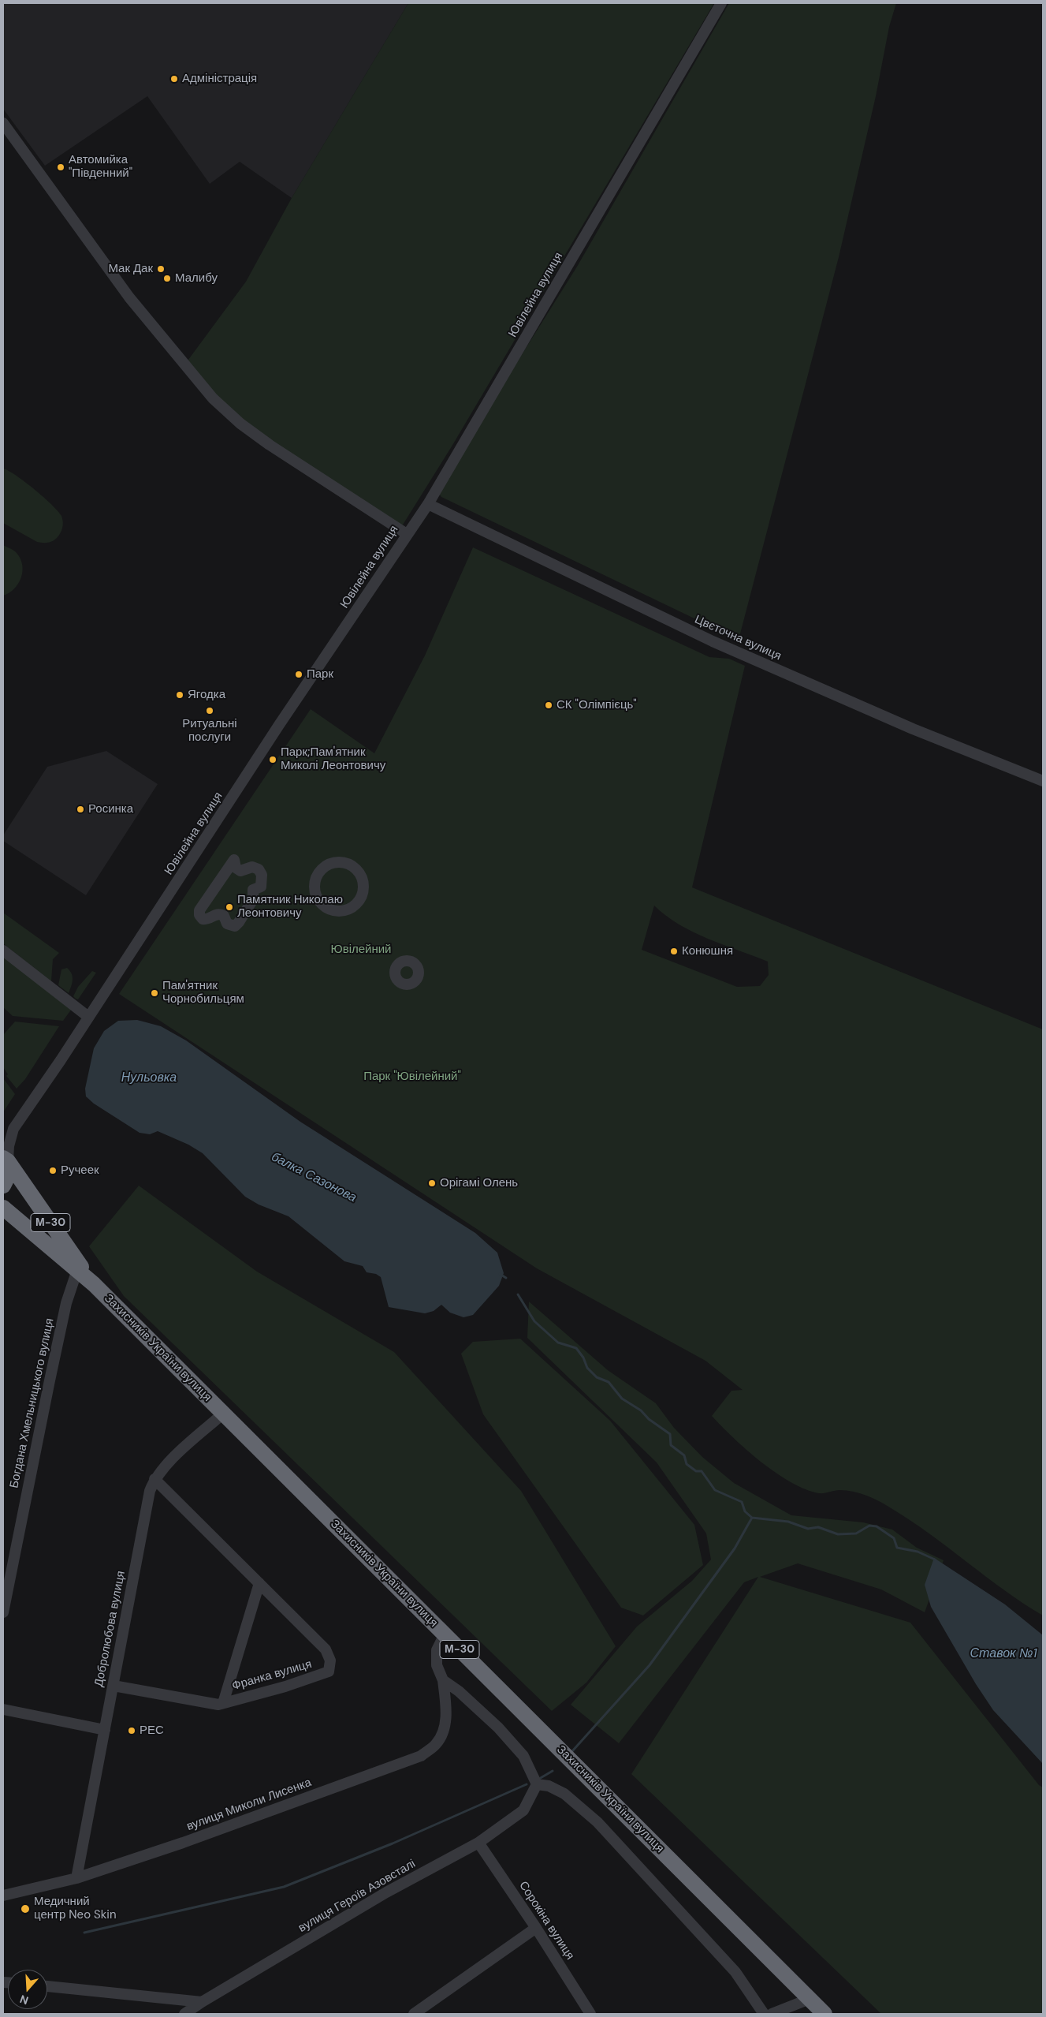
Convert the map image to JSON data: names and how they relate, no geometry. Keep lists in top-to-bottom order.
{
  "streets": {
    "highway": ["М-30", "Захисників України вулиця"],
    "street": [
      "Ювілейна вулиця",
      "Цвєточна вулиця",
      "Богдана Хмельницького вулиця",
      "Добролюбова вулиця",
      "Франка вулиця",
      "вулиця Миколи Лисенка",
      "вулиця Героїв Азовсталі",
      "Сорокіна вулиця"
    ]
  },
  "crossings": [
    ["Ювілейна вулиця", "Цвєточна вулиця"],
    ["Ювілейна вулиця", "Захисників України вулиця"],
    ["Захисників України вулиця", "Богдана Хмельницького вулиця"],
    ["Захисників України вулиця", "Добролюбова вулиця"],
    ["Захисників України вулиця", "вулиця Миколи Лисенка"],
    ["Добролюбова вулиця", "Франка вулиця"],
    ["Добролюбова вулиця", "вулиця Миколи Лисенка"],
    ["вулиця Героїв Азовсталі", "Сорокіна вулиця"]
  ],
  "water": ["Нульовка", "балка Сазонова", "Ставок №1"],
  "parks": ["Ювілейний", "Парк \"Ювілейний\""],
  "places": [
    "Адміністрація",
    "Автомийка \"Південний\"",
    "Мак Дак",
    "Малибу",
    "Парк",
    "Ягодка",
    "СК \"Олімпієць\"",
    "Ритуальні послуги",
    "Парк;Пам'ятник Миколі Леонтовичу",
    "Росинка",
    "Памятник Николаю Леонтовичу",
    "Конюшня",
    "Пам'ятник Чорнобильцям",
    "Ручеек",
    "Орігамі Олень",
    "РЕС",
    "Медичний центр Neo Skin"
  ],
  "north": "bottom"
}
